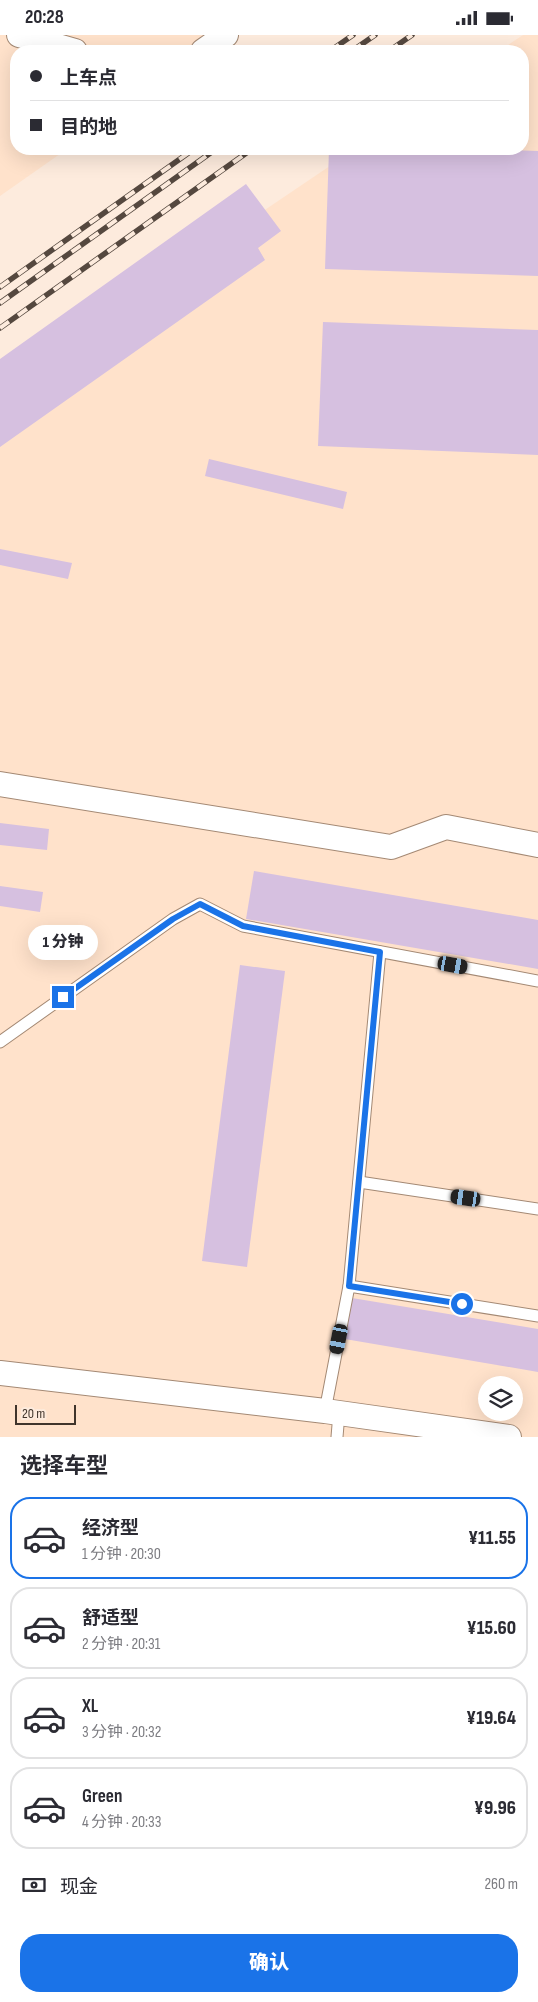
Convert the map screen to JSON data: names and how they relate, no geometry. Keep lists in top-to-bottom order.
{
  "scale_bar": "20 m",
  "page": {
    "status": "20:28",
    "banner": ["上车点", "目的地"],
    "bubble": "1 分钟",
    "scale": "20 m",
    "heading": "选择车型",
    "list": [
      {
        "name": "经济型",
        "note": "1 分钟 · 20:30",
        "value": "¥11.55"
      },
      {
        "name": "舒适型",
        "note": "2 分钟 · 20:31",
        "value": "¥15.60"
      },
      {
        "name": "XL",
        "note": "3 分钟 · 20:32",
        "value": "¥19.64"
      },
      {
        "name": "Green",
        "note": "4 分钟 · 20:33",
        "value": "¥9.96"
      }
    ],
    "pay": ["现金", "260 m"],
    "buttons": "确认"
  }
}
